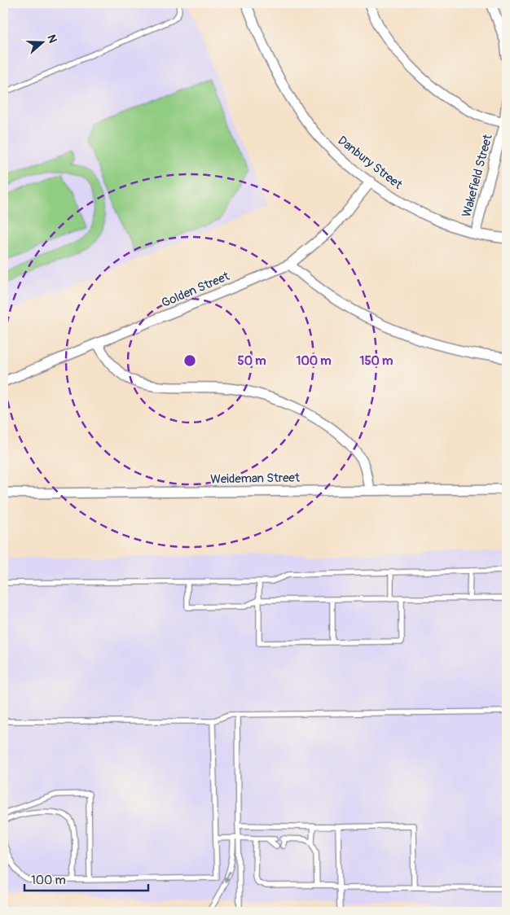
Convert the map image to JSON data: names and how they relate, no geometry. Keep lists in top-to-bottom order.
{
  "streets": {
    "street": [
      "Danbury Street",
      "Wakefield Street",
      "Golden Street",
      "Weideman Street"
    ]
  },
  "crossings": [
    ["Danbury Street", "Wakefield Street"],
    ["Danbury Street", "Golden Street"]
  ],
  "scale_bar": "100 m",
  "north": "right",
  "rings": ["50 m", "100 m", "150 m"]
}
